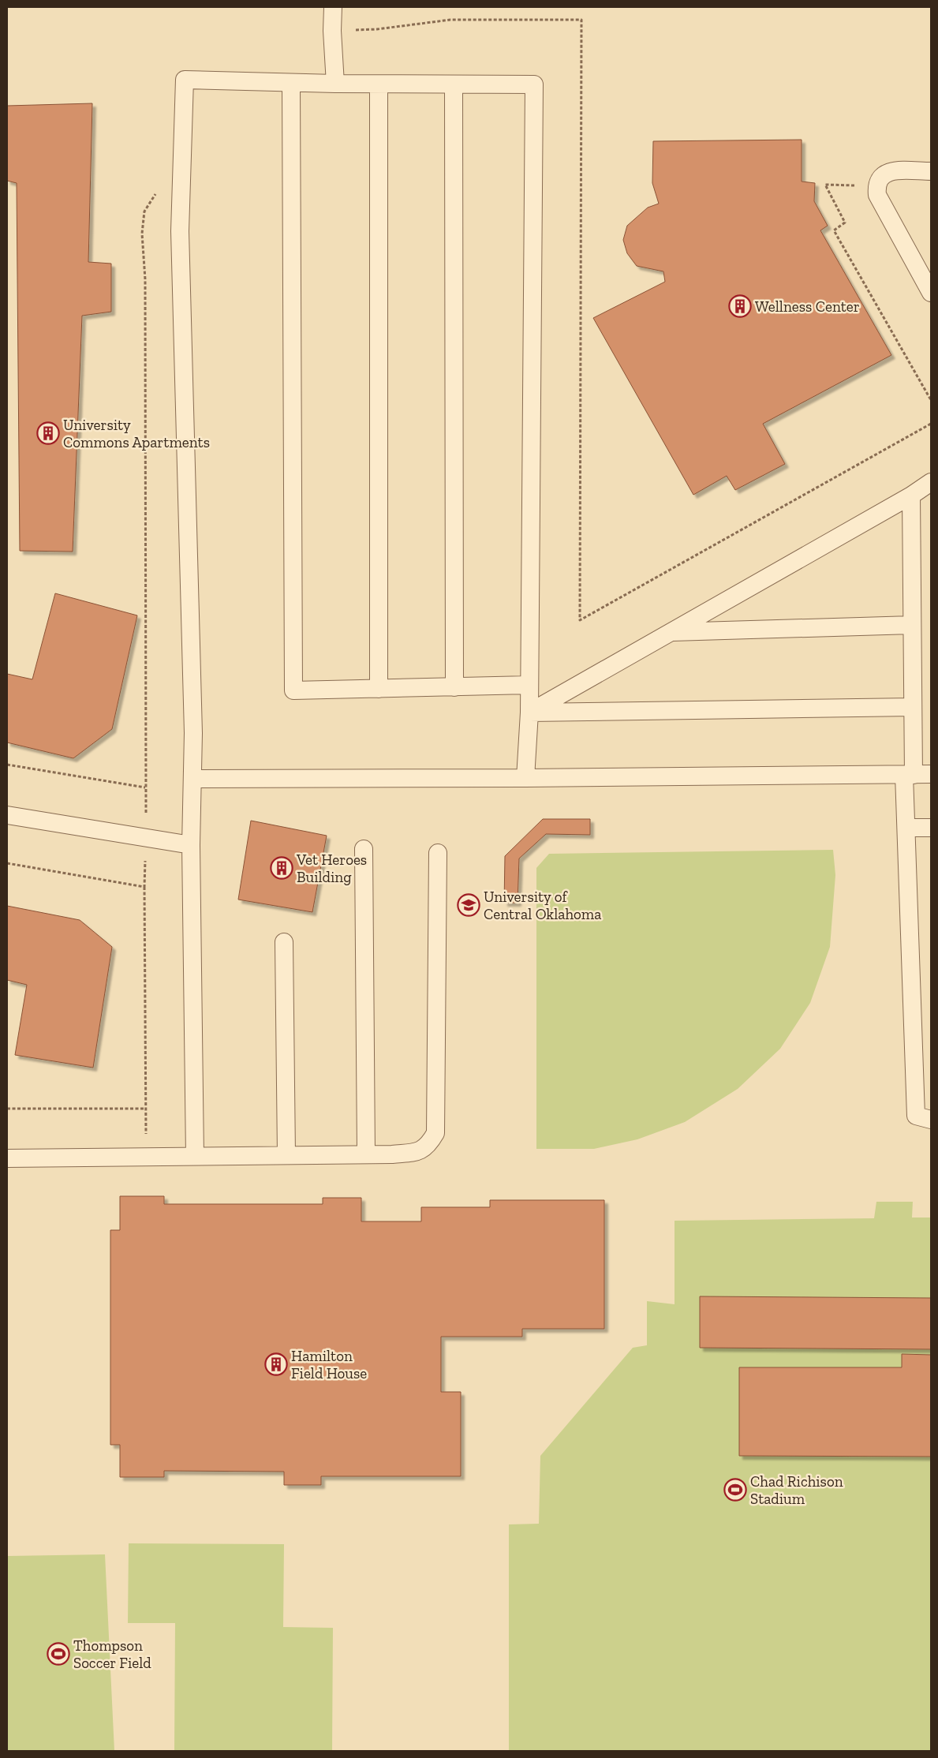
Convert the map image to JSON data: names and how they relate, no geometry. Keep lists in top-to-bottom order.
{
  "places": {
    "building": [
      "Wellness Center",
      "University Commons Apartments",
      "Vet Heroes Building",
      "Hamilton Field House"
    ],
    "school or university": ["University of Central Oklahoma"],
    "sports": ["Chad Richison Stadium", "Thompson Soccer Field"]
  }
}
